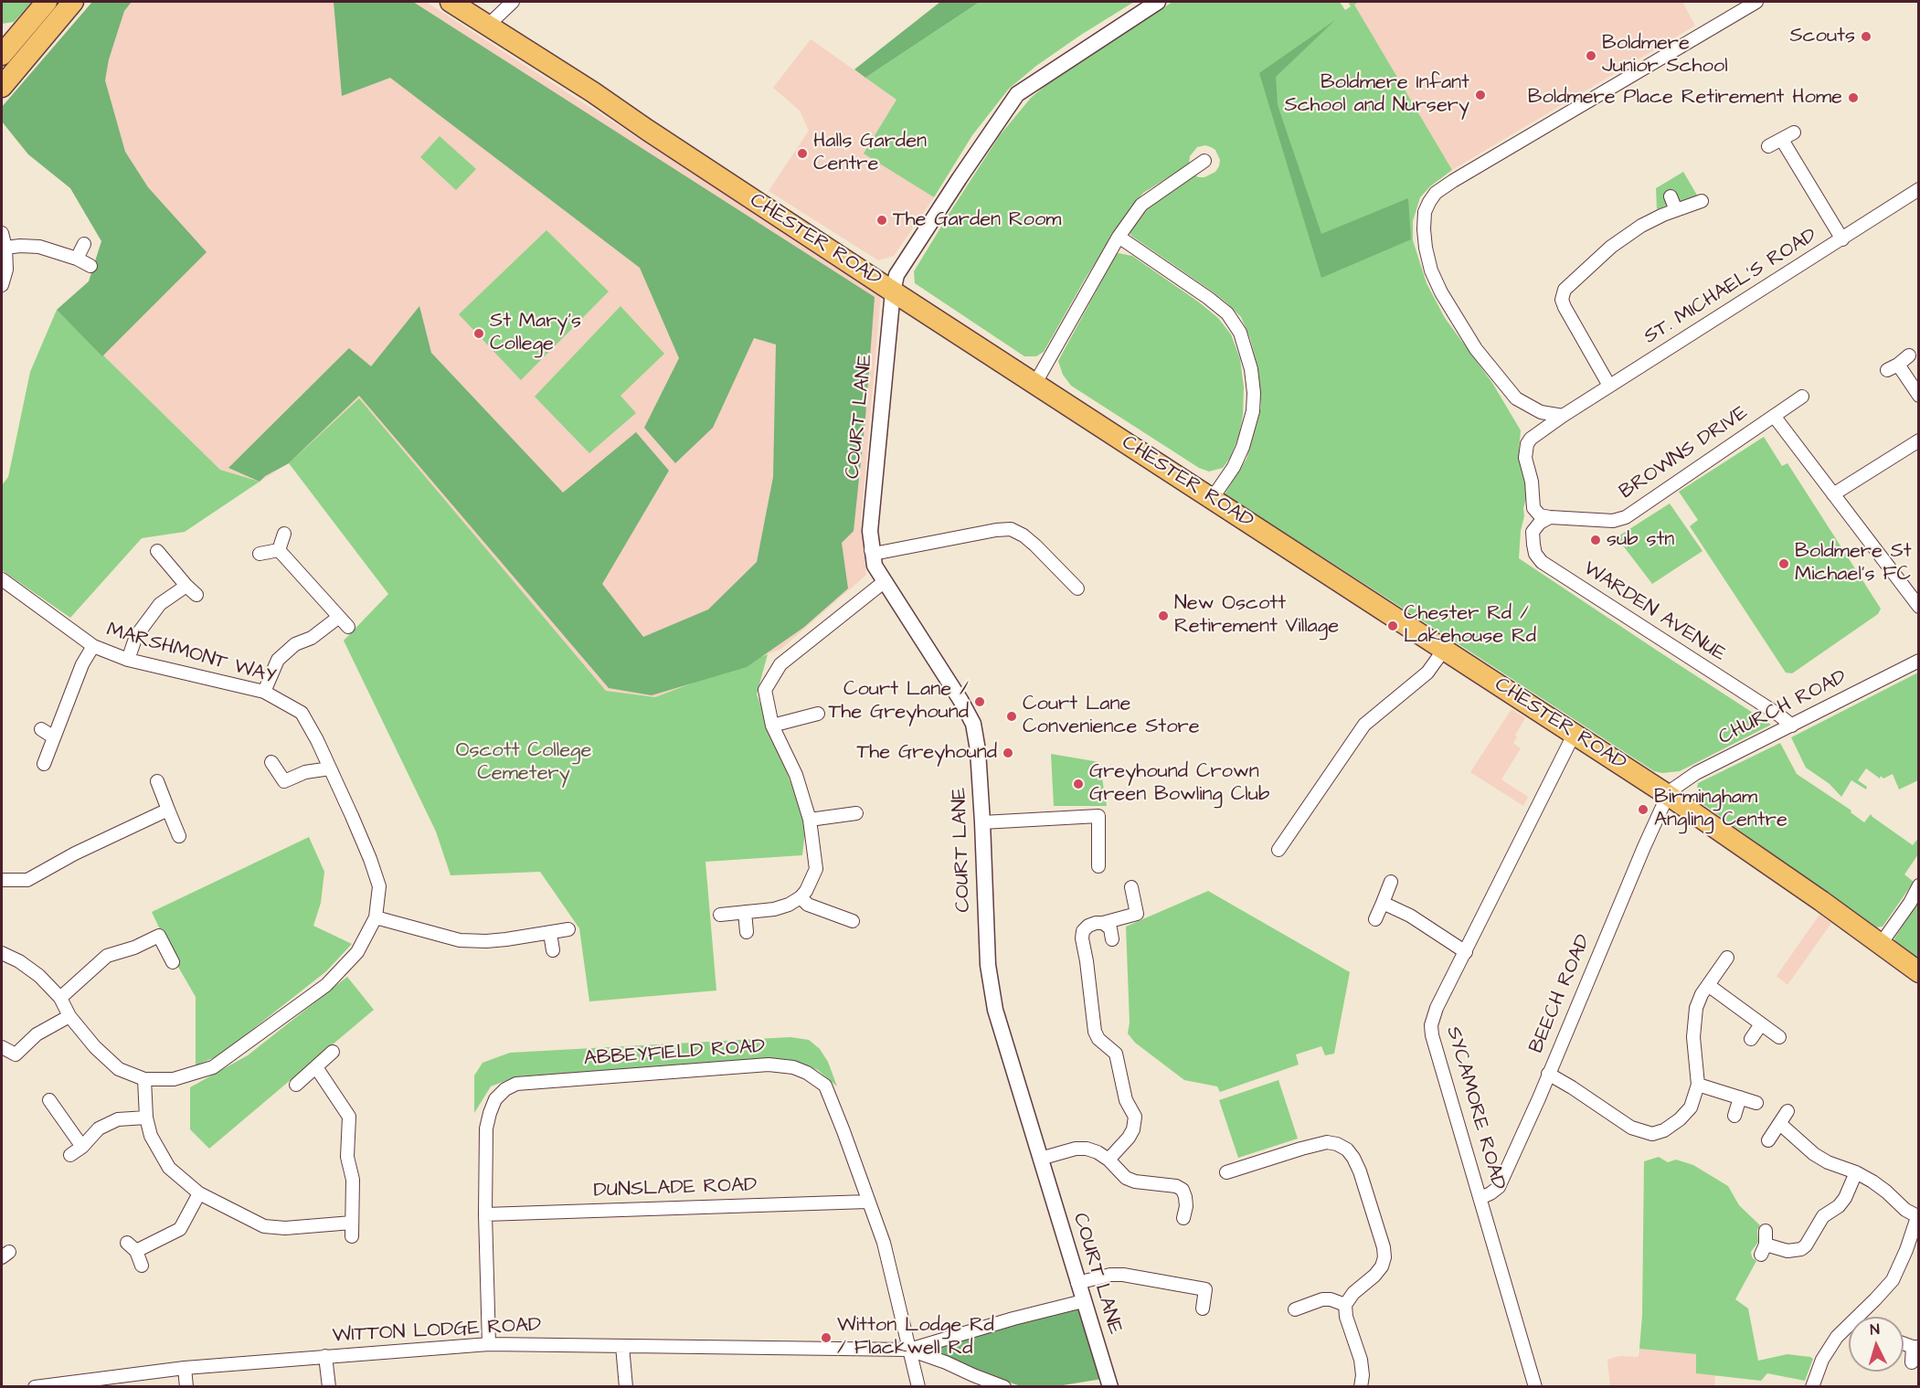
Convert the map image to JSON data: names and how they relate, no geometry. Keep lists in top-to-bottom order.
{
  "streets": {
    "main road": ["CHESTER ROAD"],
    "street": [
      "ST. MICHAEL'S ROAD",
      "COURT LANE",
      "BROWNS DRIVE",
      "WARDEN AVENUE",
      "MARSHMONT WAY",
      "CHURCH ROAD",
      "BEECH ROAD",
      "ABBEYFIELD ROAD",
      "SYCAMORE ROAD",
      "DUNSLADE ROAD",
      "WITTON LODGE ROAD"
    ]
  },
  "crossings": [
    ["CHESTER ROAD", "COURT LANE"],
    ["CHESTER ROAD", "CHURCH ROAD"],
    ["CHESTER ROAD", "BEECH ROAD"],
    ["CHESTER ROAD", "SYCAMORE ROAD"],
    ["ST. MICHAEL'S ROAD", "BROWNS DRIVE"],
    ["ST. MICHAEL'S ROAD", "WARDEN AVENUE"],
    ["COURT LANE", "WITTON LODGE ROAD"],
    ["BROWNS DRIVE", "WARDEN AVENUE"],
    ["WARDEN AVENUE", "CHURCH ROAD"],
    ["CHURCH ROAD", "BEECH ROAD"],
    ["BEECH ROAD", "SYCAMORE ROAD"],
    ["ABBEYFIELD ROAD", "DUNSLADE ROAD"],
    ["ABBEYFIELD ROAD", "WITTON LODGE ROAD"]
  ],
  "parks": ["Oscott College Cemetery"],
  "places": [
    "Scouts",
    "Boldmere Junior School",
    "Boldmere Infant School and Nursery",
    "Boldmere Place Retirement Home",
    "Halls Garden Centre",
    "The Garden Room",
    "St Mary's College",
    "sub stn",
    "Boldmere St Michael's FC",
    "New Oscott Retirement Village",
    "Chester Rd / Lakehouse Rd",
    "Court Lane / The Greyhound",
    "Court Lane Convenience Store",
    "The Greyhound",
    "Greyhound Crown Green Bowling Club",
    "Birmingham Angling Centre",
    "Witton Lodge Rd / Flackwell Rd"
  ],
  "north": "top"
}
